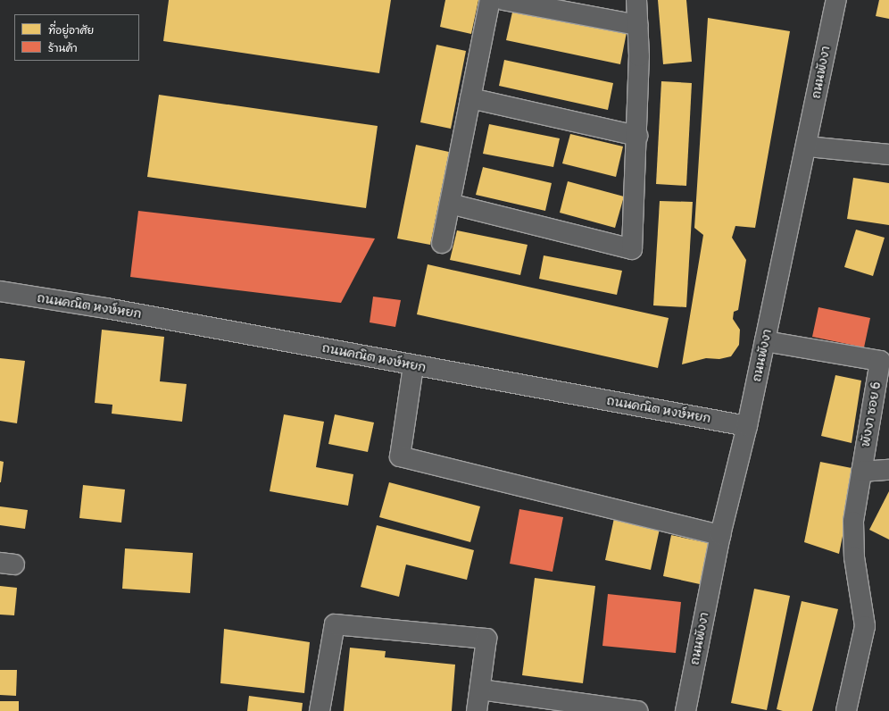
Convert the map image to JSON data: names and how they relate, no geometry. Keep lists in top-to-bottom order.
{
  "streets": {
    "street": ["ถนนพังงา", "ถนนคณิต หงษ์หยก", "พังงา ซอย 6"]
  },
  "crossings": [
    ["ถนนพังงา", "ถนนคณิต หงษ์หยก"],
    ["ถนนพังงา", "พังงา ซอย 6"]
  ],
  "legend": ["ที่อยู่อาศัย", "ร้านค้า"]
}
